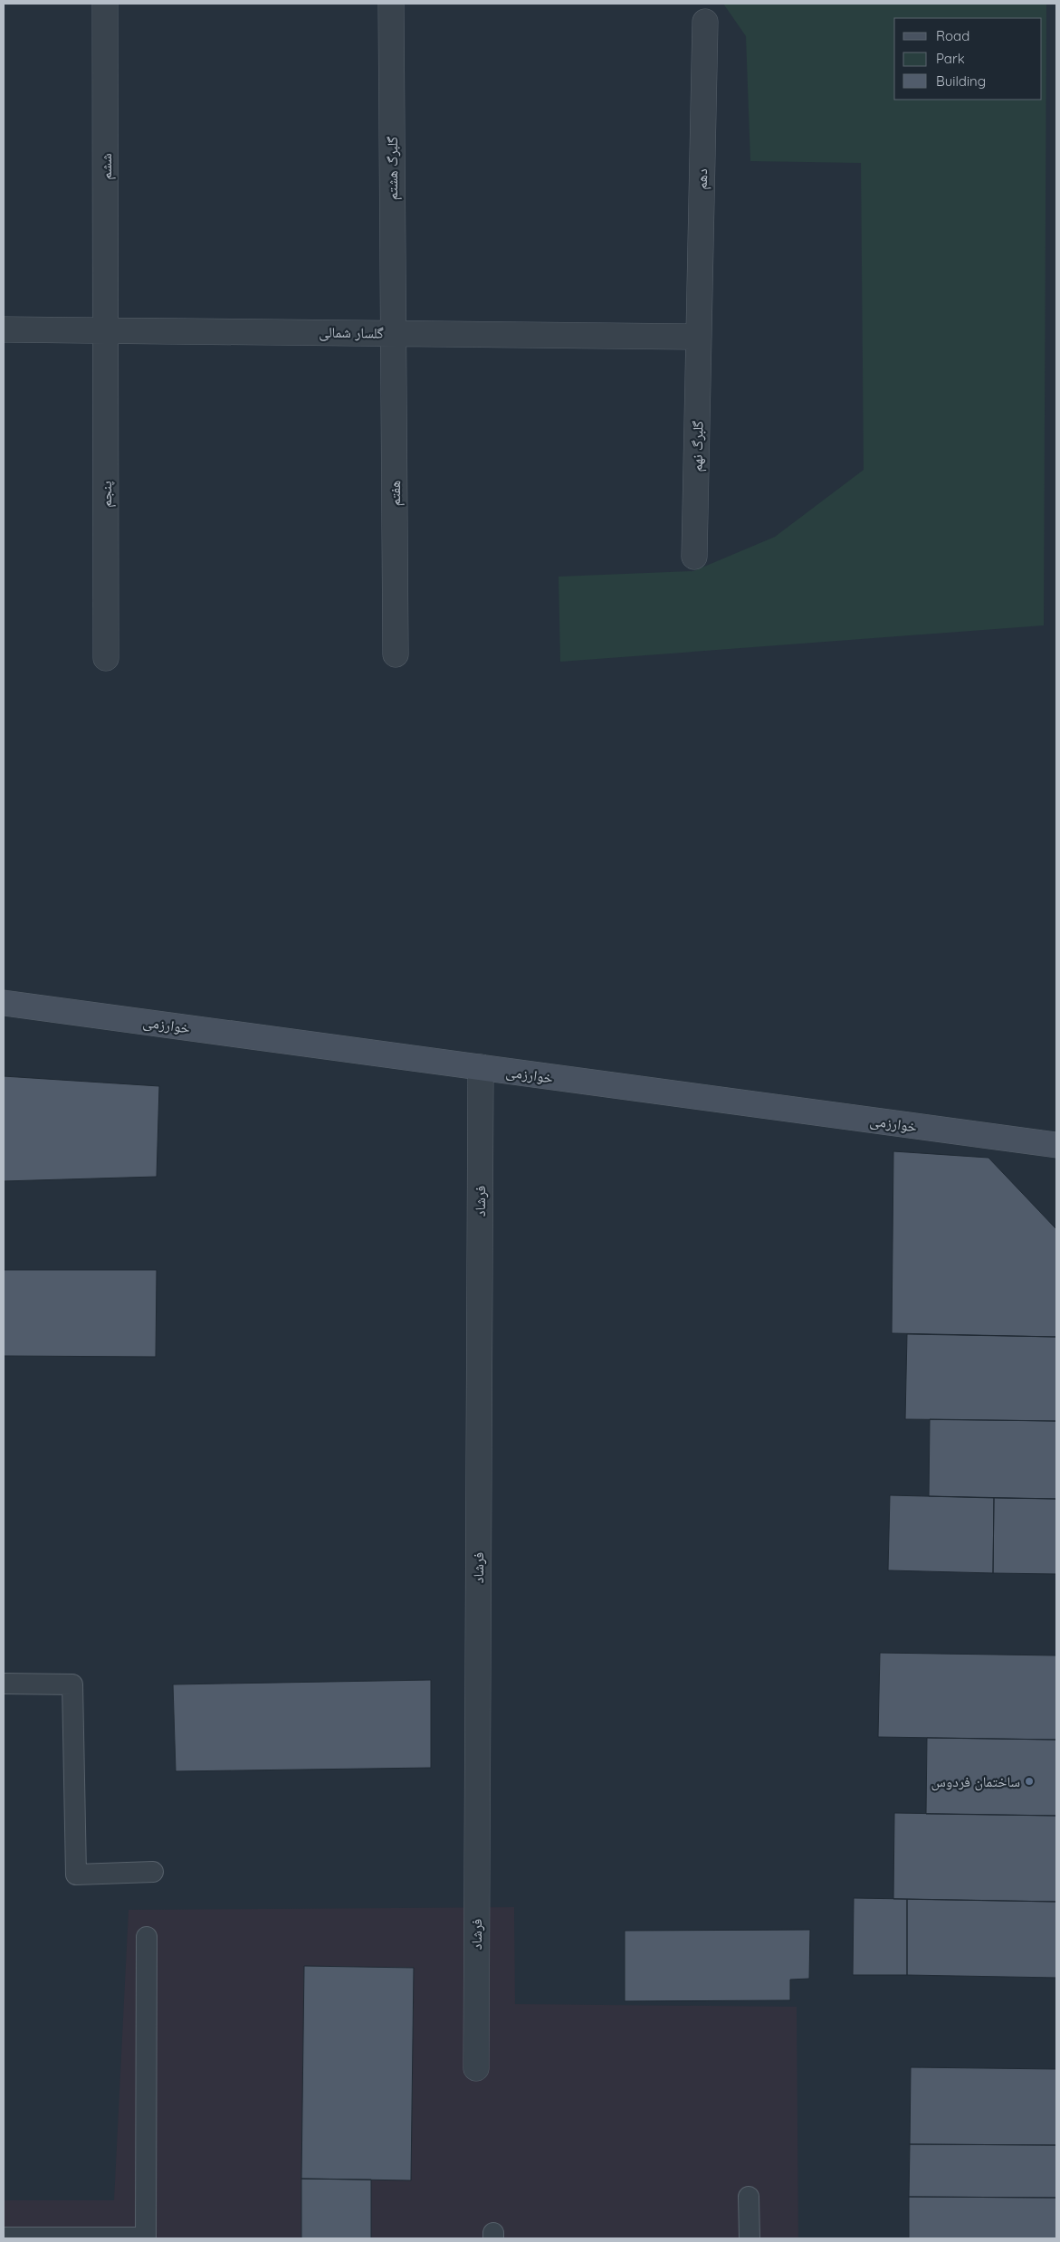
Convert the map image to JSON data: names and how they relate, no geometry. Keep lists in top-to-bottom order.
{
  "streets": {
    "street": [
      "ششم",
      "گلبرگ هشتم",
      "دهم",
      "گلسار شمالی",
      "گلبرگ نهم",
      "هفتم",
      "پنجم",
      "خوارزمی",
      "فرشاد"
    ]
  },
  "crossings": [
    ["ششم", "گلسار شمالی"],
    ["ششم", "پنجم"],
    ["گلبرگ هشتم", "گلسار شمالی"],
    ["گلبرگ هشتم", "هفتم"],
    ["دهم", "گلسار شمالی"],
    ["دهم", "گلبرگ نهم"],
    ["گلسار شمالی", "گلبرگ نهم"],
    ["گلسار شمالی", "هفتم"],
    ["گلسار شمالی", "پنجم"],
    ["خوارزمی", "فرشاد"]
  ],
  "places": ["ساختمان فردوس"],
  "legend": ["Road", "Park", "Building"]
}
